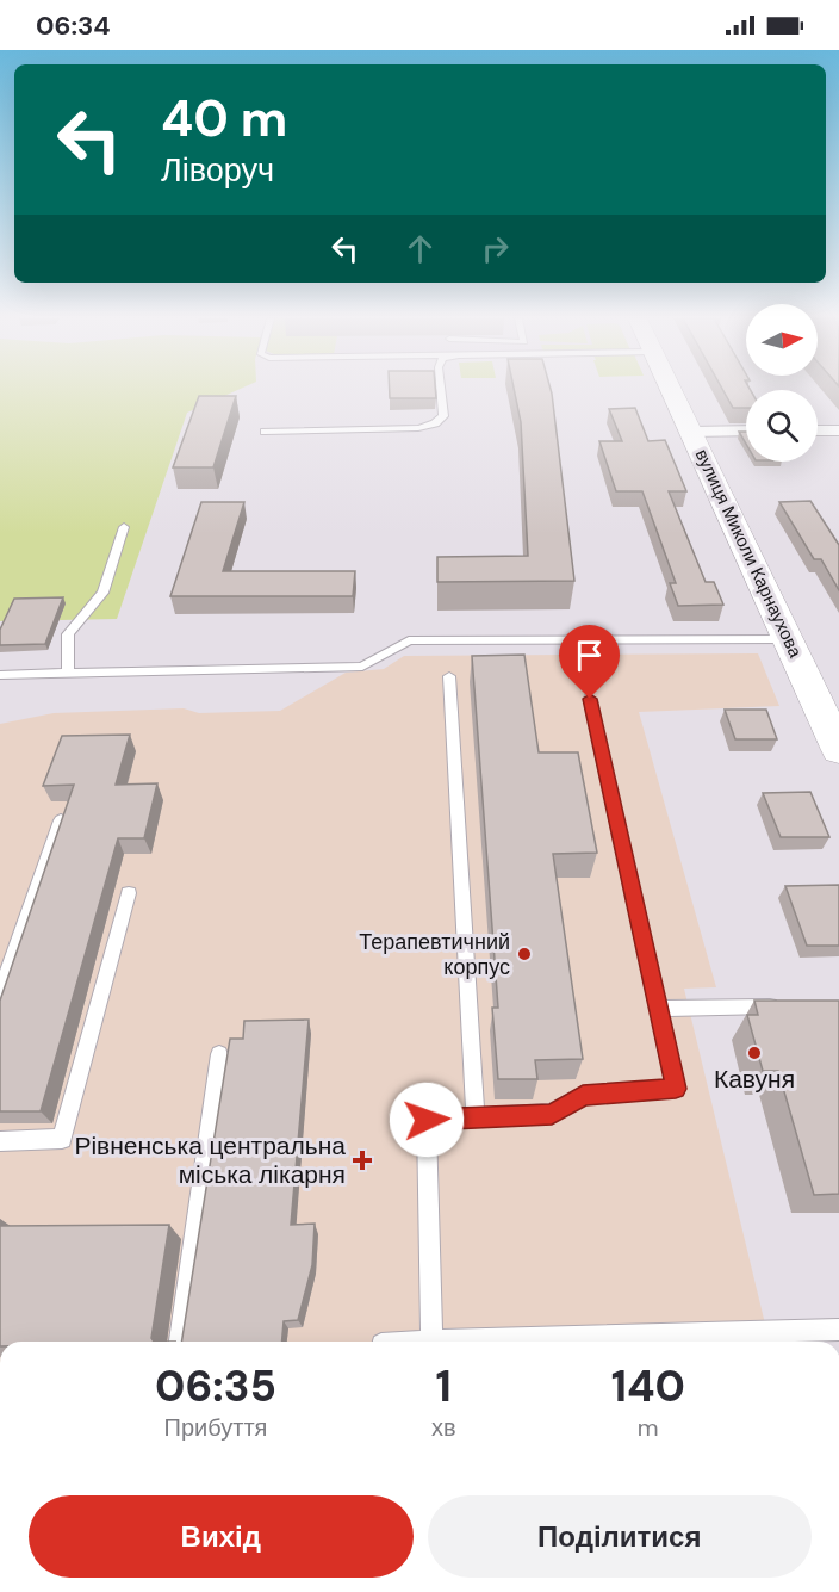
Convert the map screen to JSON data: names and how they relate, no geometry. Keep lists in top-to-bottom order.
{
  "streets": {
    "main road": ["вулиця Миколи Карнаухова"]
  },
  "places": {
    "other": ["Терапевтичний корпус", "Кавуня"],
    "health": ["Рівненська центральна міська лікарня"]
  },
  "north": "right",
  "page": {
    "status": "06:34",
    "turn": ["40 m", "Ліворуч"],
    "eta": [
      "06:35",
      "Прибуття",
      "1",
      "хв",
      "140",
      "m"
    ],
    "buttons": ["Вихід", "Поділитися"]
  }
}
